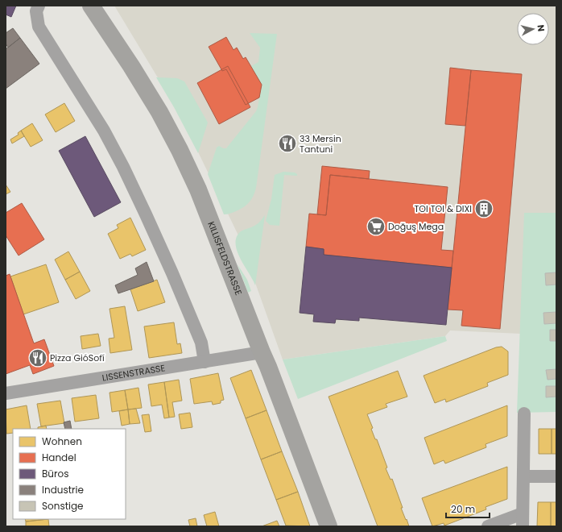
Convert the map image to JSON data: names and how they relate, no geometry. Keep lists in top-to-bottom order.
{
  "streets": {
    "main road": ["KILLISFELDSTRASSE"],
    "street": ["LISSENSTRASSE"]
  },
  "crossings": [
    ["KILLISFELDSTRASSE", "LISSENSTRASSE"]
  ],
  "places": {
    "restaurant": ["33 Mersin Tantuni", "Pizza GióSofí"],
    "building": ["TOI TOI & DIXI"],
    "supermarket": ["Doğuş Mega"]
  },
  "legend": [
    "Wohnen",
    "Handel",
    "Büros",
    "Industrie",
    "Sonstige"
  ],
  "scale_bar": "20 m",
  "north": "right"
}
